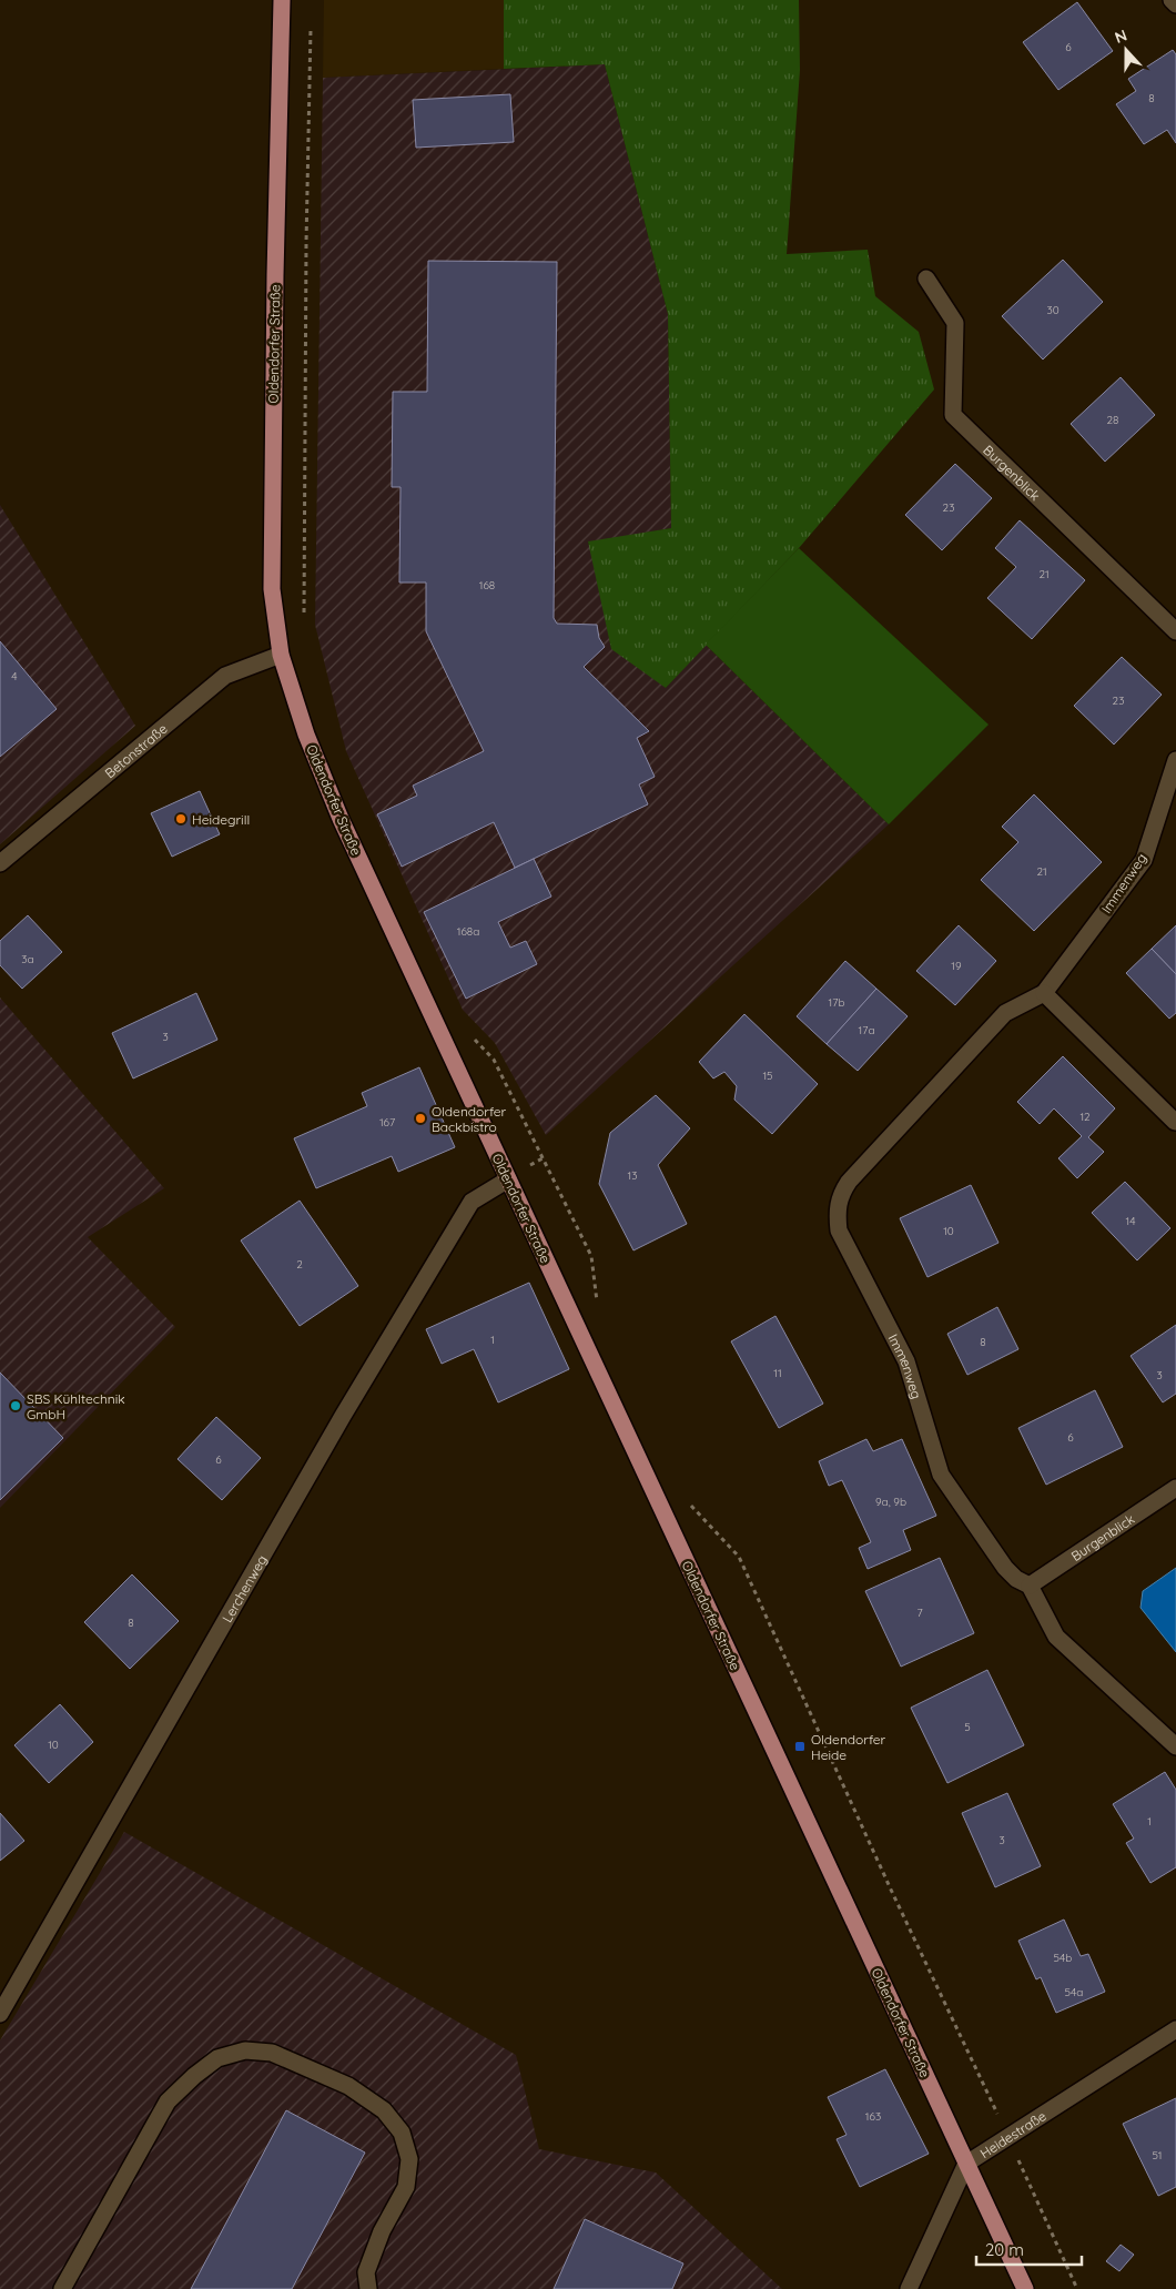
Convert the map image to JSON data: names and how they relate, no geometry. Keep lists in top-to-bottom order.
{
  "streets": {
    "main road": ["Oldendorfer Straße"],
    "street": [
      "Burgenblick",
      "Betonstraße",
      "Immenweg",
      "Lerchenweg",
      "Heidestraße"
    ]
  },
  "crossings": [
    ["Oldendorfer Straße", "Betonstraße"],
    ["Oldendorfer Straße", "Lerchenweg"],
    ["Oldendorfer Straße", "Heidestraße"],
    ["Burgenblick", "Immenweg"]
  ],
  "places": {
    "other": ["Heidegrill", "Oldendorfer Backbistro", "SBS Kühltechnik GmbH"],
    "transit": ["Oldendorfer Heide"]
  },
  "house_numbers": [
    "6",
    "8",
    "30",
    "28",
    "23",
    "21",
    "168",
    "4",
    "23",
    "21",
    "168a",
    "3a",
    "19",
    "17b",
    "17a",
    "3",
    "15",
    "12",
    "167",
    "13",
    "14",
    "10",
    "2",
    "1",
    "8",
    "11",
    "3",
    "6",
    "6",
    "9a, 9b",
    "7",
    "8",
    "5",
    "10",
    "1",
    "3",
    "54b",
    "54a",
    "163",
    "51"
  ],
  "scale_bar": "20 m",
  "north": "top"
}
